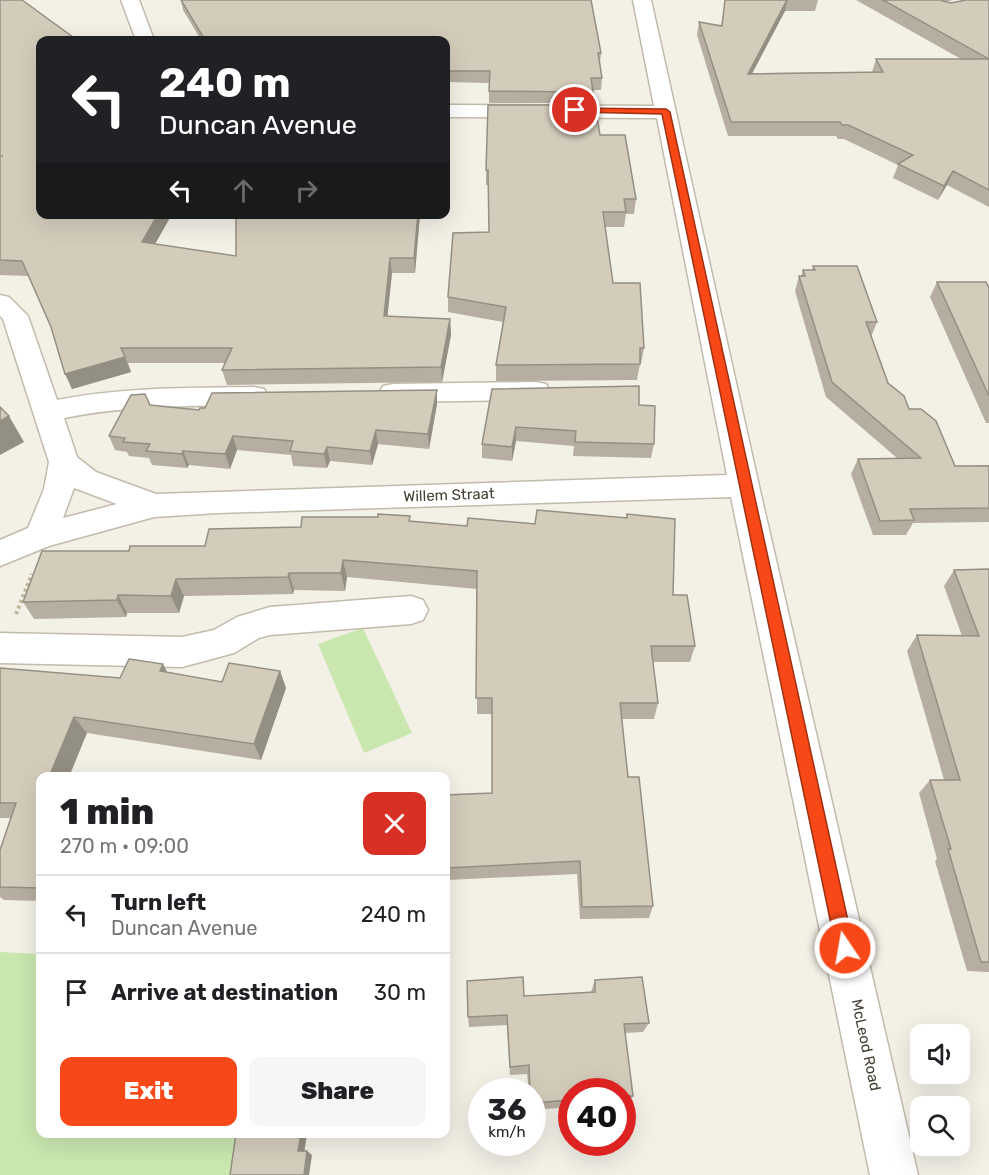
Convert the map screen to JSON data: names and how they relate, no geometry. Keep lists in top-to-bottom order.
{
  "streets": {
    "street": ["Willem Straat", "McLeod Road"]
  },
  "crossings": [
    ["Willem Straat", "McLeod Road"]
  ],
  "page": {
    "turn": ["240 m", "Duncan Avenue"],
    "heading": ["1 min", "270 m · 09:00"],
    "list": [
      {
        "name": "Turn left",
        "note": "Duncan Avenue",
        "value": "240 m"
      },
      {
        "name": "Arrive at destination",
        "value": "30 m"
      }
    ],
    "buttons": ["Exit", "Share"],
    "speed": "36 km/h",
    "limit": "40"
  }
}
